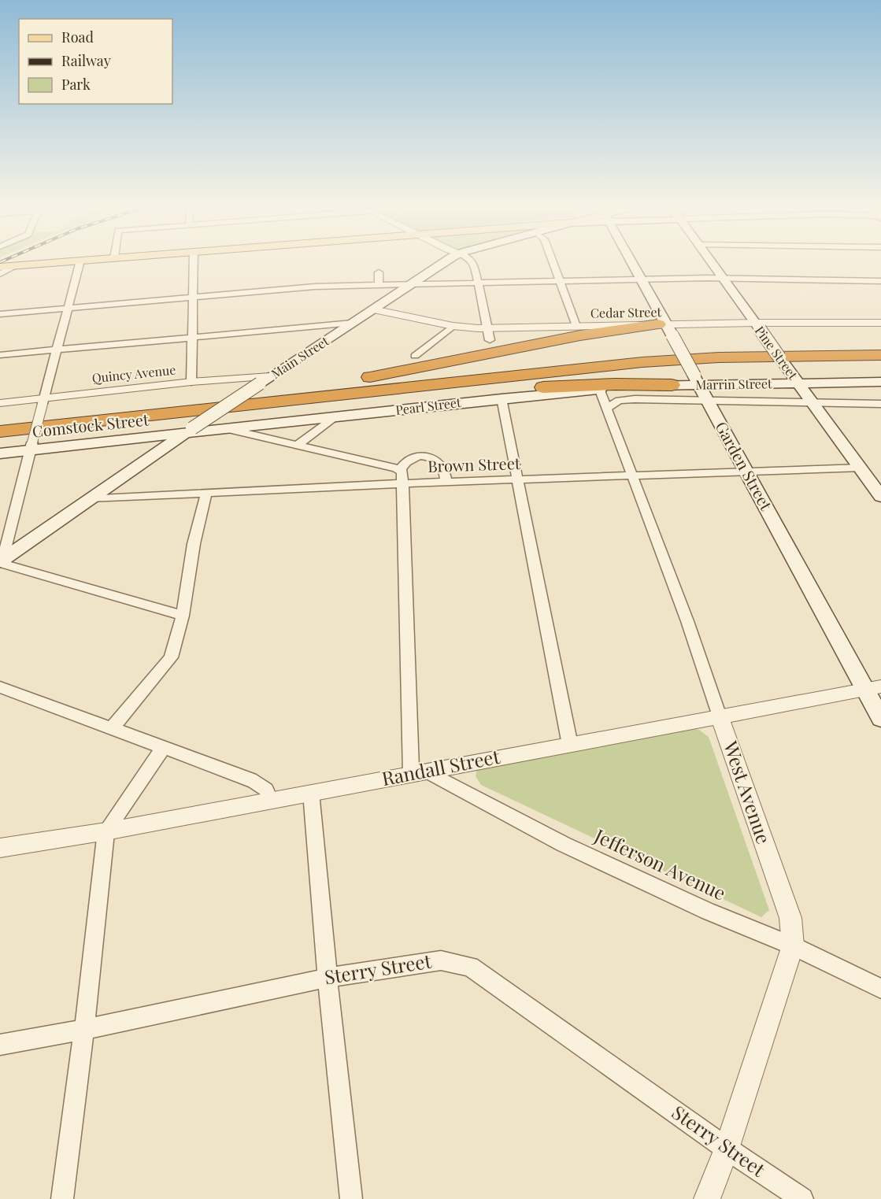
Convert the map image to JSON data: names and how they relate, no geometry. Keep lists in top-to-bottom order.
{
  "streets": {
    "main road": [
      "Pine Street",
      "Main Street",
      "Marrin Street",
      "Pearl Street",
      "Comstock Street",
      "Garden Street"
    ],
    "street": [
      "Cedar Street",
      "Quincy Avenue",
      "Brown Street",
      "Randall Street",
      "West Avenue",
      "Jefferson Avenue",
      "Sterry Street"
    ]
  },
  "crossings": [
    ["Cedar Street", "Pine Street"],
    ["Cedar Street", "Main Street"],
    ["Pine Street", "Marrin Street"],
    ["Pine Street", "Brown Street"],
    ["Main Street", "Quincy Avenue"],
    ["Main Street", "Pearl Street"],
    ["Main Street", "Comstock Street"],
    ["Main Street", "Brown Street"],
    ["Marrin Street", "Pearl Street"],
    ["Marrin Street", "Garden Street"],
    ["Pearl Street", "Comstock Street"],
    ["Pearl Street", "West Avenue"],
    ["Brown Street", "Garden Street"],
    ["Brown Street", "West Avenue"],
    ["Garden Street", "Randall Street"],
    ["Randall Street", "West Avenue"],
    ["Randall Street", "Jefferson Avenue"],
    ["West Avenue", "Jefferson Avenue"],
    ["West Avenue", "Sterry Street"]
  ],
  "legend": ["Road", "Railway", "Park"]
}
